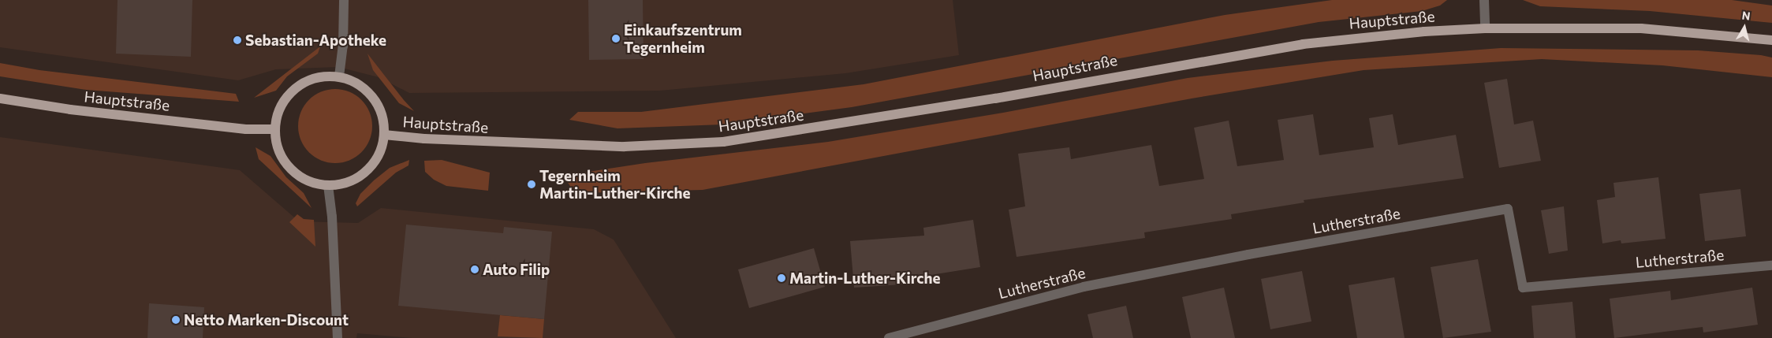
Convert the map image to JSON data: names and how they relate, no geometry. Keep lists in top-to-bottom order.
{
  "streets": {
    "main road": ["Hauptstraße"],
    "street": ["Lutherstraße"]
  },
  "places": [
    "Einkaufszentrum Tegernheim",
    "Sebastian-Apotheke",
    "Tegernheim Martin-Luther-Kirche",
    "Auto Filip",
    "Martin-Luther-Kirche",
    "Netto Marken-Discount"
  ],
  "north": "top"
}
